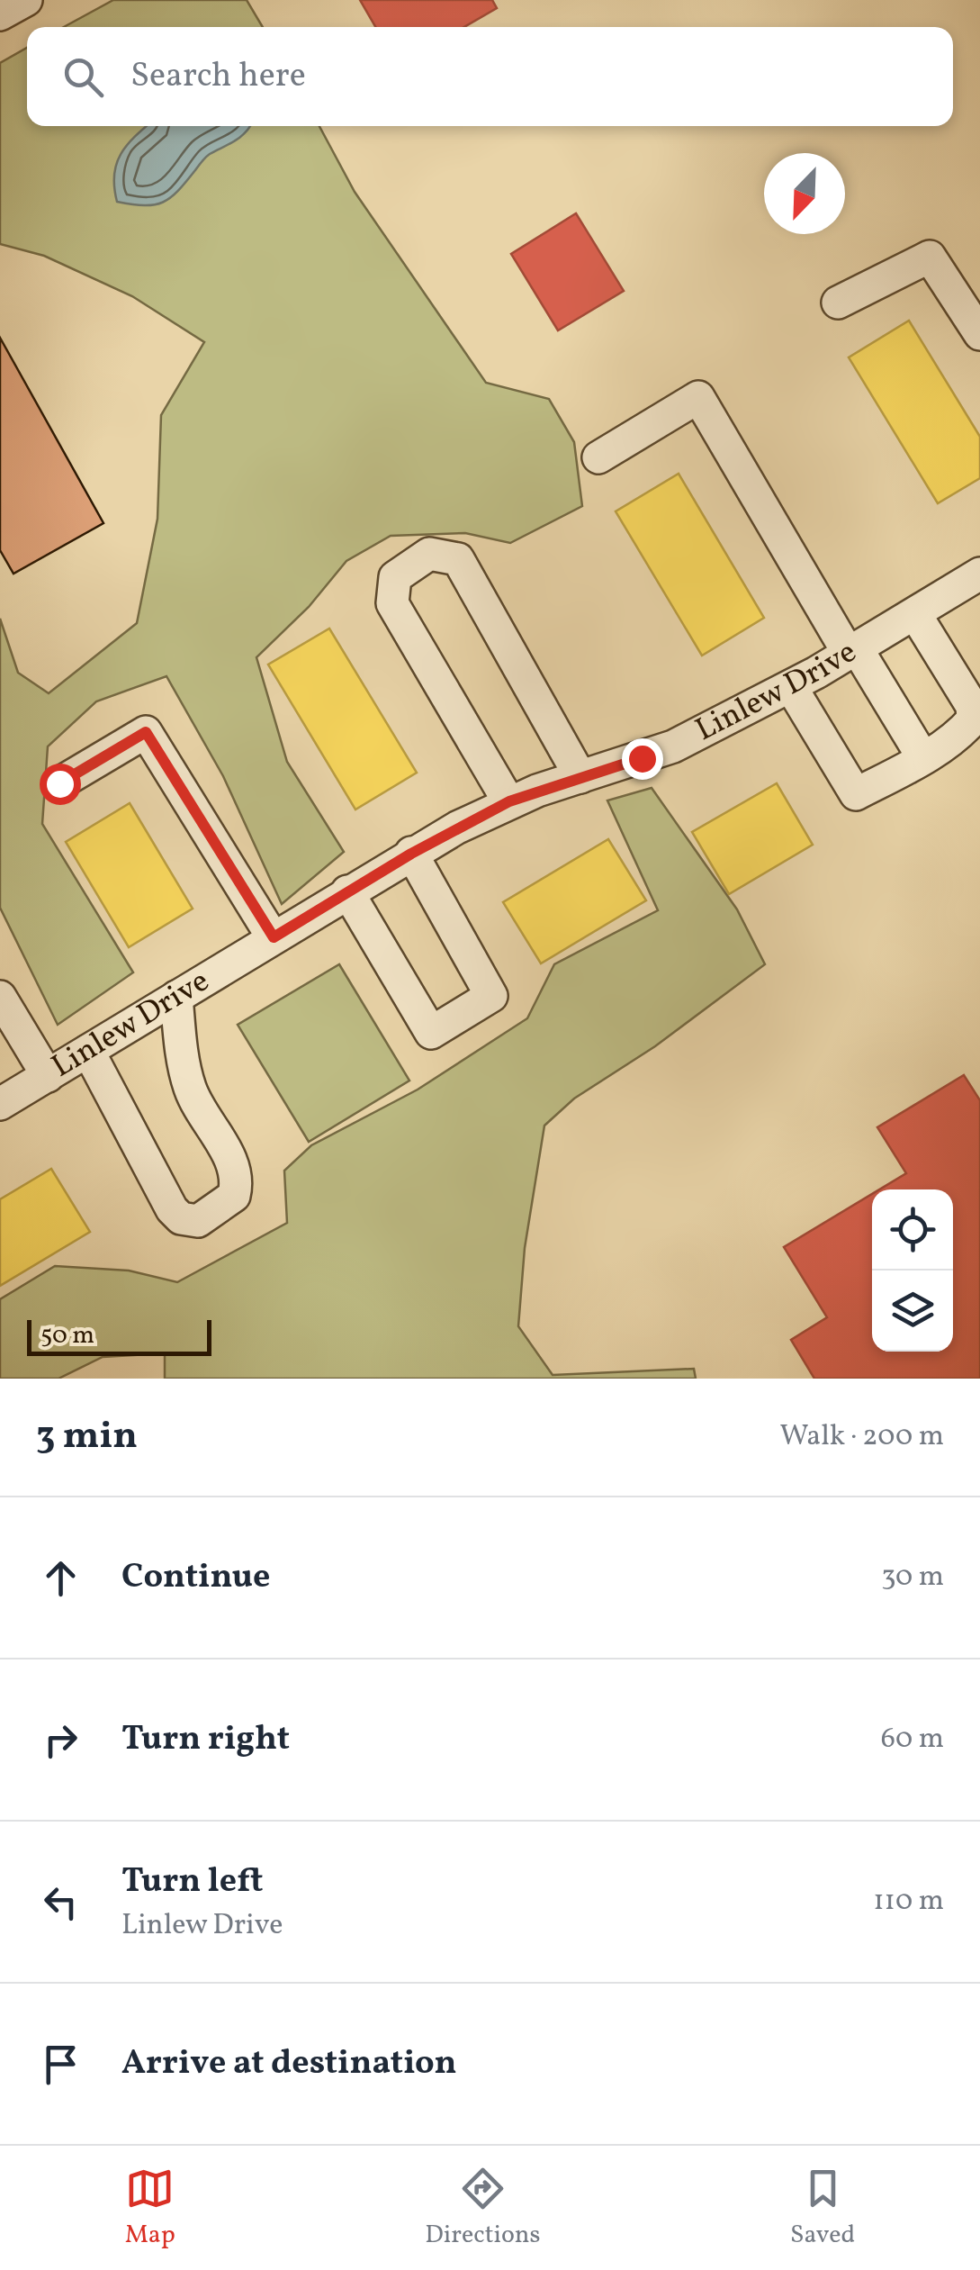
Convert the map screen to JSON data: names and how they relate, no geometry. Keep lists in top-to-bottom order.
{
  "streets": {
    "street": ["Linlew Drive"]
  },
  "scale_bar": "50 m",
  "north": "bottom left",
  "page": {
    "search": "Search here",
    "scale": "50 m",
    "heading": ["3 min", "Walk · 200 m"],
    "list": [
      ["Continue", "30 m"],
      ["Turn right", "60 m"],
      ["Turn left", "Linlew Drive", "110 m"],
      "Arrive at destination"
    ],
    "nav": ["Map", "Directions", "Saved"]
  }
}
